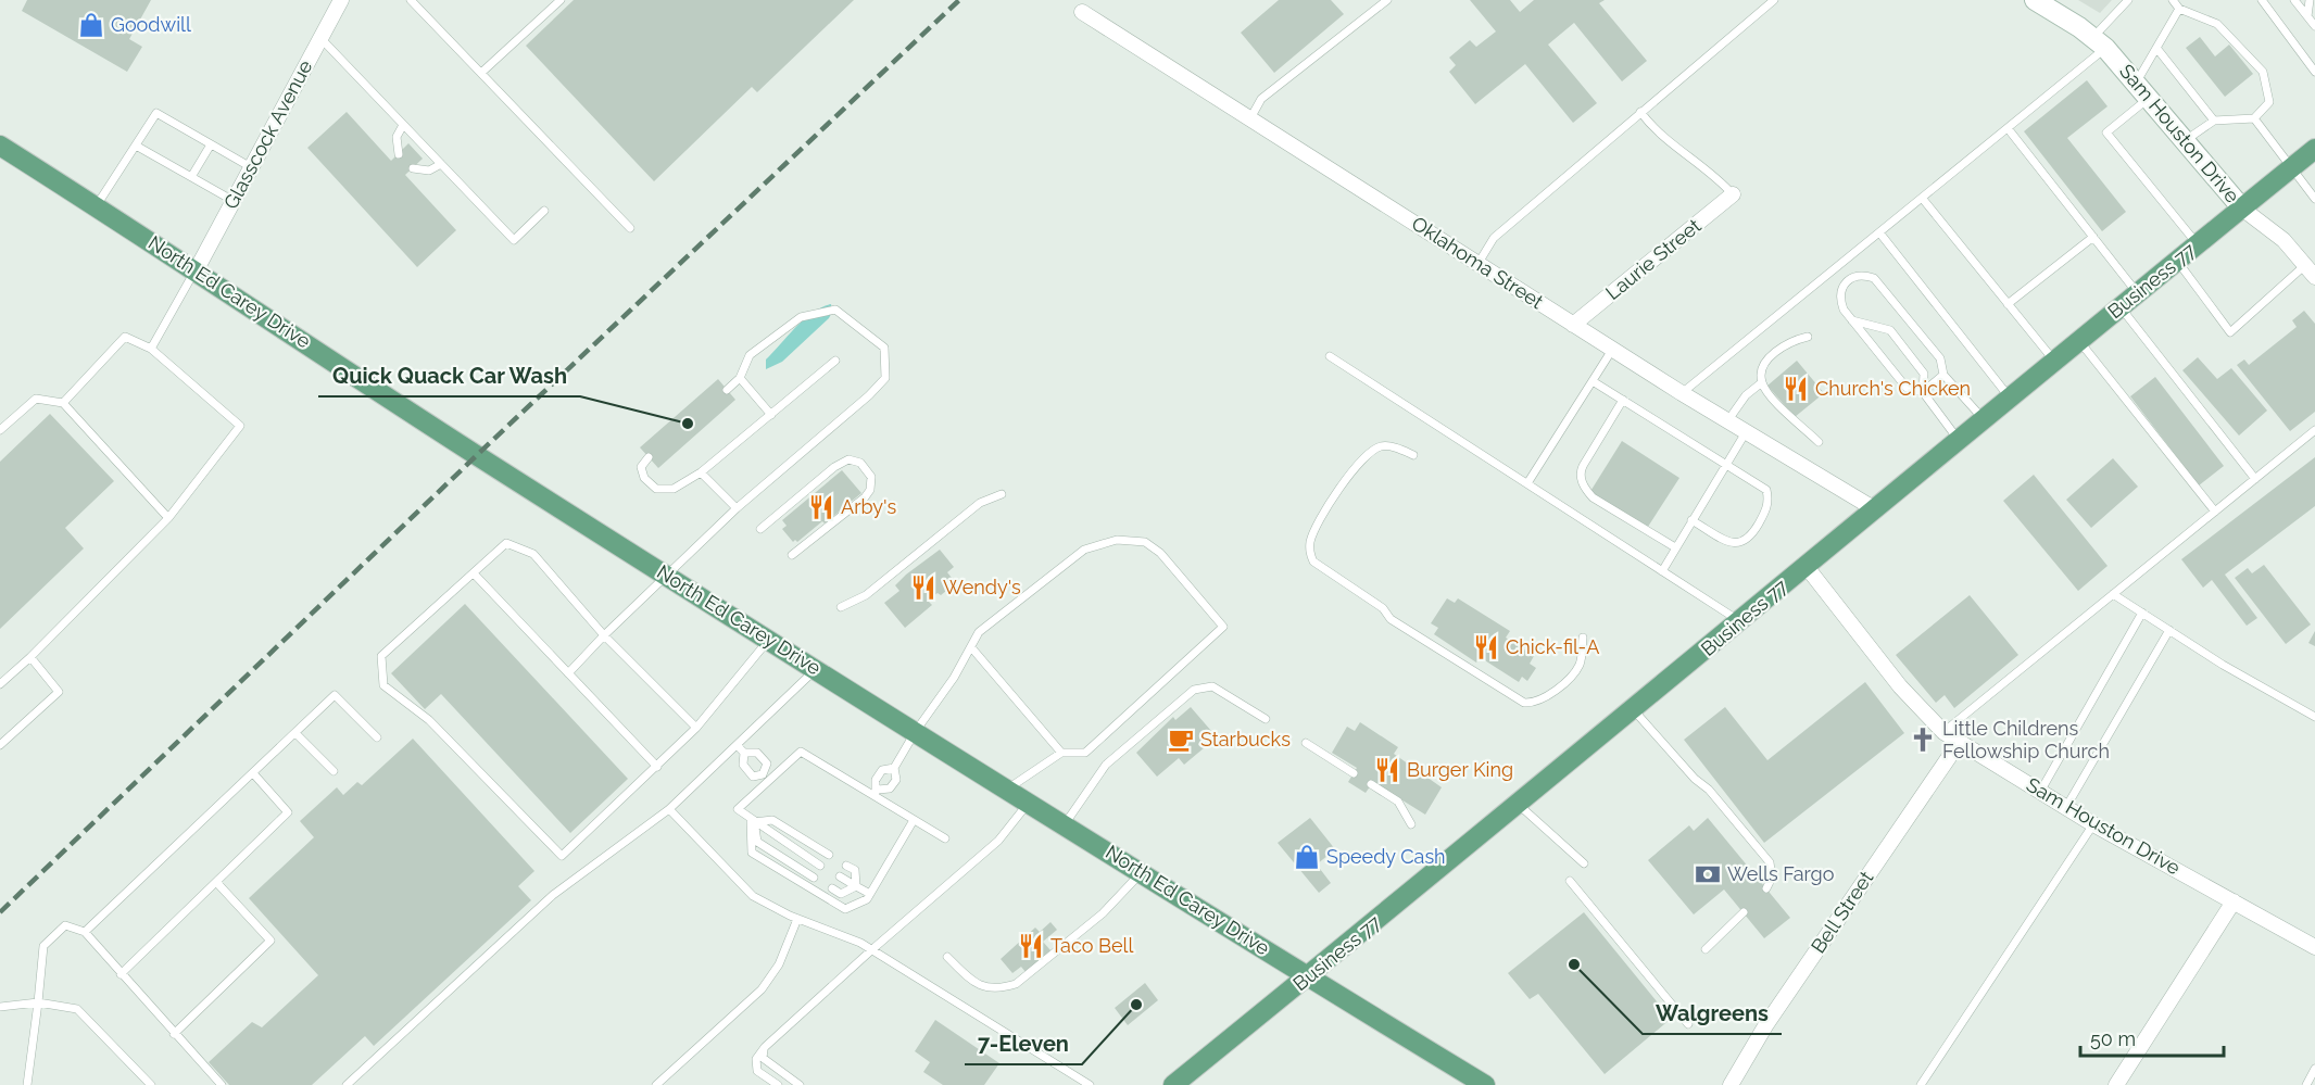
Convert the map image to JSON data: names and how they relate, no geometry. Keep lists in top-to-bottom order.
{
  "streets": {
    "main road": ["Business 77", "North Ed Carey Drive"],
    "street": [
      "Sam Houston Drive",
      "Glasscock Avenue",
      "Laurie Street",
      "Oklahoma Street",
      "Bell Street"
    ]
  },
  "crossings": [
    ["Sam Houston Drive", "Business 77"],
    ["Sam Houston Drive", "Bell Street"],
    ["Glasscock Avenue", "North Ed Carey Drive"],
    ["Laurie Street", "Oklahoma Street"],
    ["Oklahoma Street", "Business 77"],
    ["Business 77", "North Ed Carey Drive"]
  ],
  "places": {
    "shop": ["Goodwill", "Speedy Cash"],
    "restaurant": [
      "Church's Chicken",
      "Arby's",
      "Wendy's",
      "Chick-fil-A",
      "Burger King",
      "Taco Bell"
    ],
    "other": ["Quick Quack Car Wash", "Walgreens", "7-Eleven"],
    "cafe": ["Starbucks"],
    "church": ["Little Childrens Fellowship Church"],
    "bank": ["Wells Fargo"]
  },
  "scale_bar": "50 m"
}
